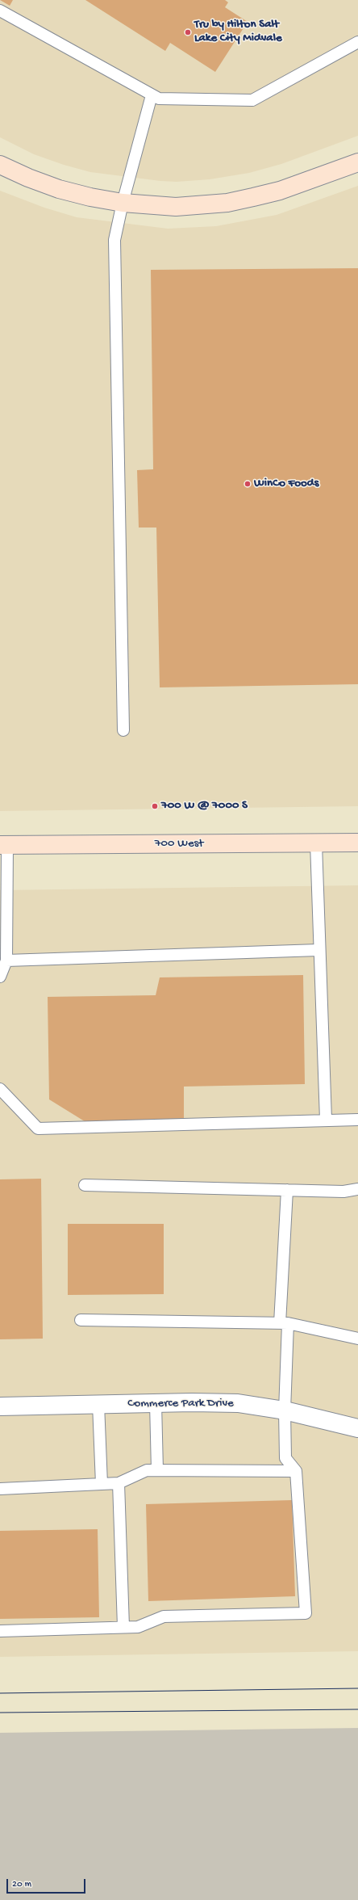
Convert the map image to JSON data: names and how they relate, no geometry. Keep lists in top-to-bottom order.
{
  "streets": {
    "street": ["700 West", "Commerce Park Drive"]
  },
  "places": ["Tru by Hilton Salt Lake City Midvale", "WinCo Foods", "700 W @ 7000 S"],
  "scale_bar": "20 m"
}
